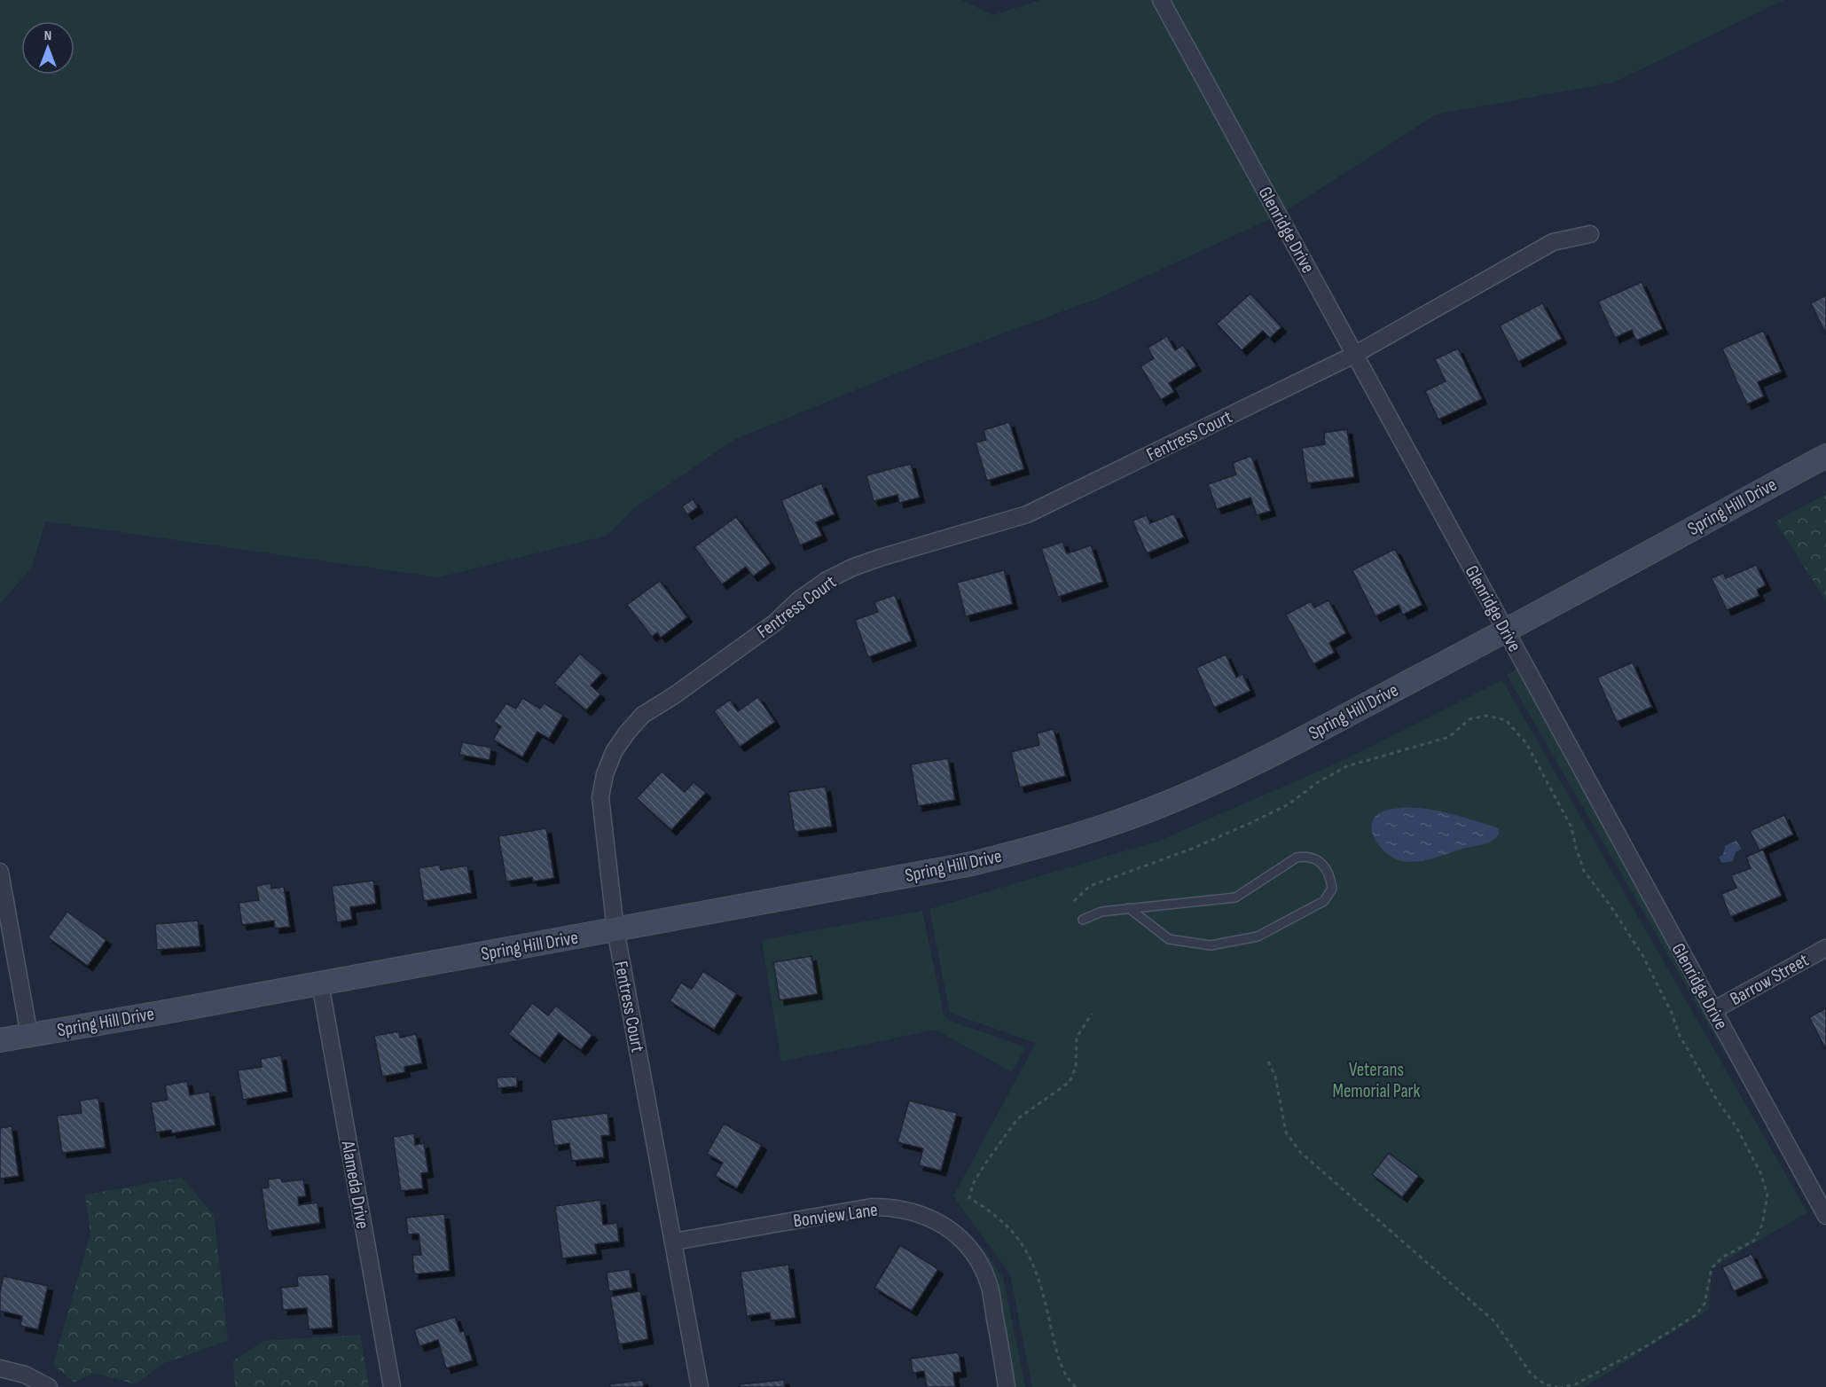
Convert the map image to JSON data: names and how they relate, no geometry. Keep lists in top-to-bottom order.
{
  "streets": {
    "main road": ["Spring Hill Drive"],
    "street": [
      "Glenridge Drive",
      "Fentress Court",
      "Barrow Street",
      "Alameda Drive",
      "Bonview Lane"
    ]
  },
  "crossings": [
    ["Glenridge Drive", "Fentress Court"],
    ["Glenridge Drive", "Spring Hill Drive"],
    ["Glenridge Drive", "Barrow Street"],
    ["Fentress Court", "Spring Hill Drive"],
    ["Fentress Court", "Bonview Lane"],
    ["Spring Hill Drive", "Alameda Drive"]
  ],
  "parks": ["Veterans Memorial Park"],
  "north": "top"
}
